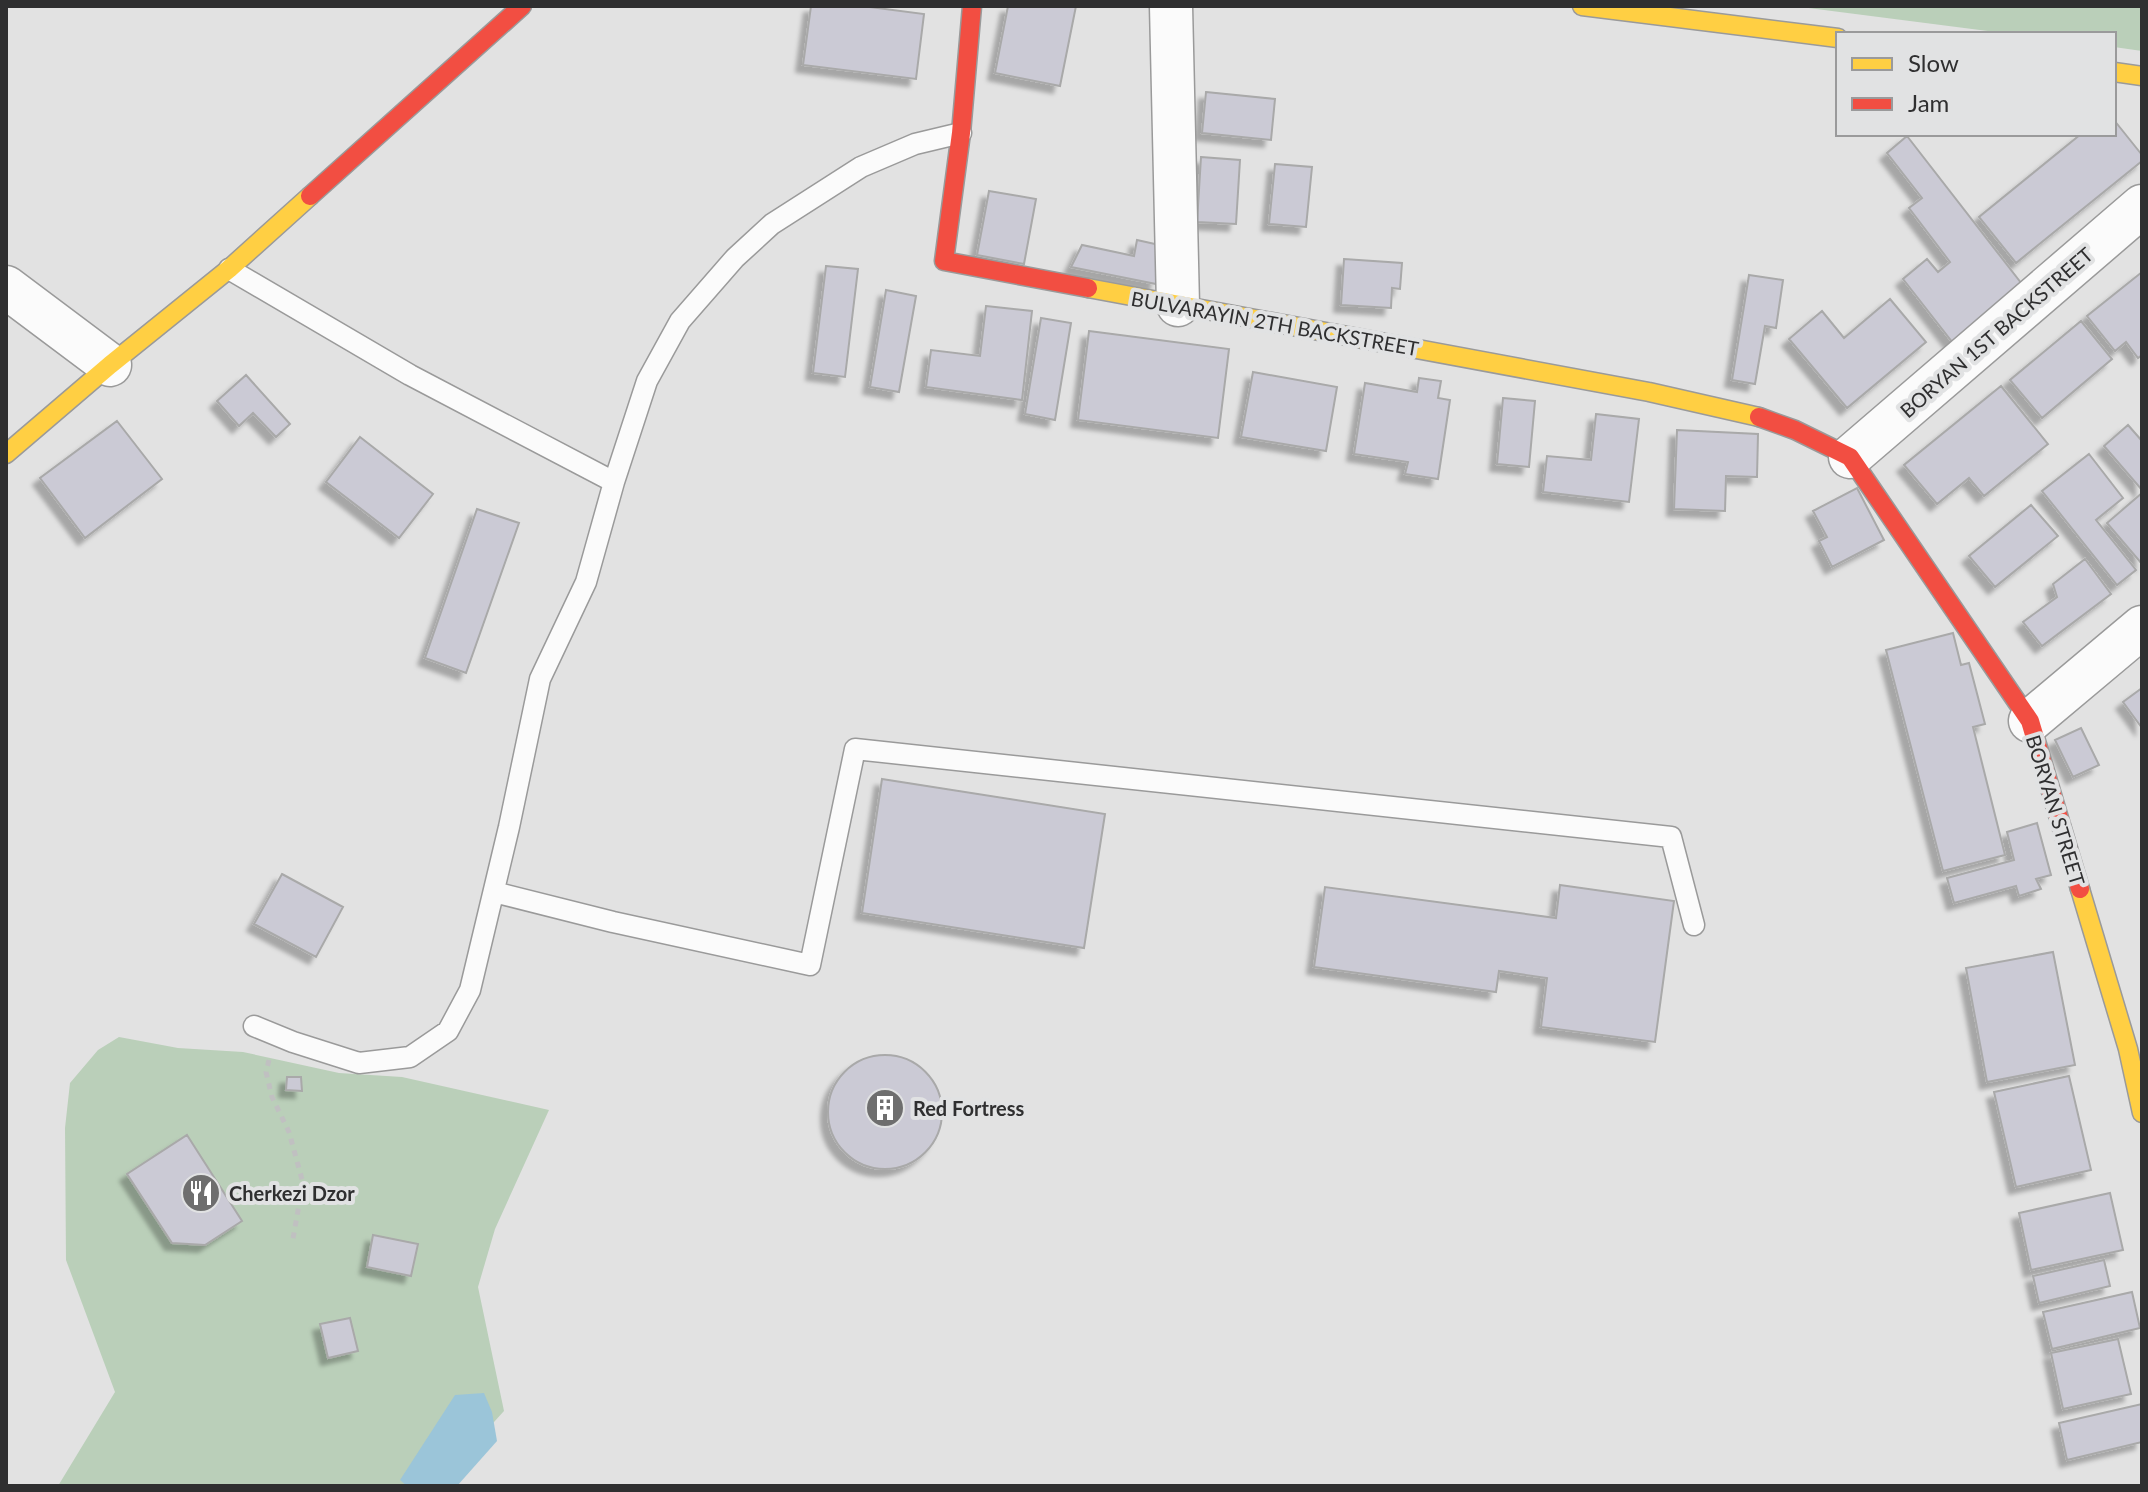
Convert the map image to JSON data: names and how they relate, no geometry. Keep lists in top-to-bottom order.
{
  "streets": {
    "street": ["BULVARAYIN 2TH BACKSTREET", "BORYAN 1ST BACKSTREET", "BORYAN STREET"]
  },
  "crossings": [
    ["BULVARAYIN 2TH BACKSTREET", "BORYAN 1ST BACKSTREET"],
    ["BULVARAYIN 2TH BACKSTREET", "BORYAN STREET"],
    ["BORYAN 1ST BACKSTREET", "BORYAN STREET"]
  ],
  "places": {
    "building": ["Red Fortress"],
    "restaurant": ["Cherkezi Dzor"]
  },
  "legend": ["Slow", "Jam"]
}
